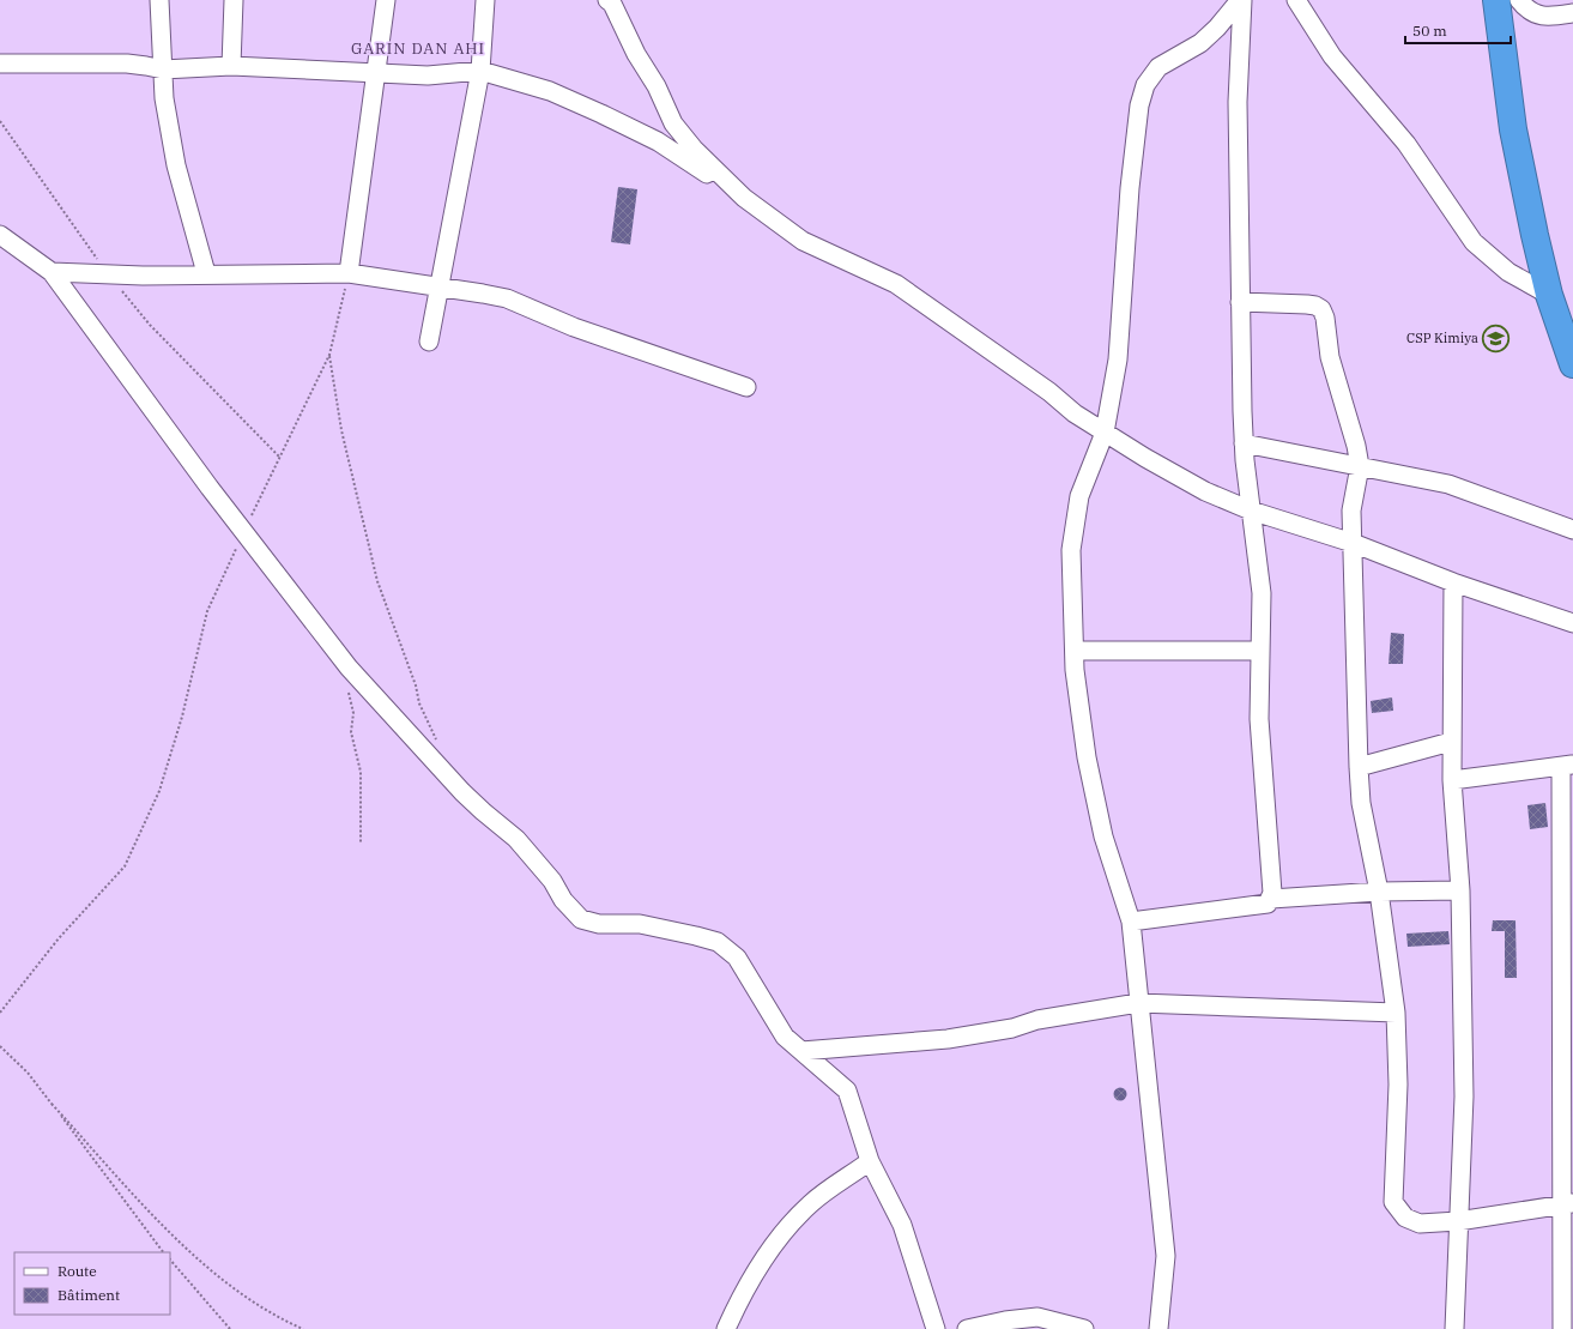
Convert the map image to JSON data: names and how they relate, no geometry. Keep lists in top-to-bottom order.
{
  "districts": ["GARIN DAN AHI"],
  "places": {
    "school or university": ["CSP Kimiya"]
  },
  "legend": ["Route", "Bâtiment"],
  "scale_bar": "50 m"
}
